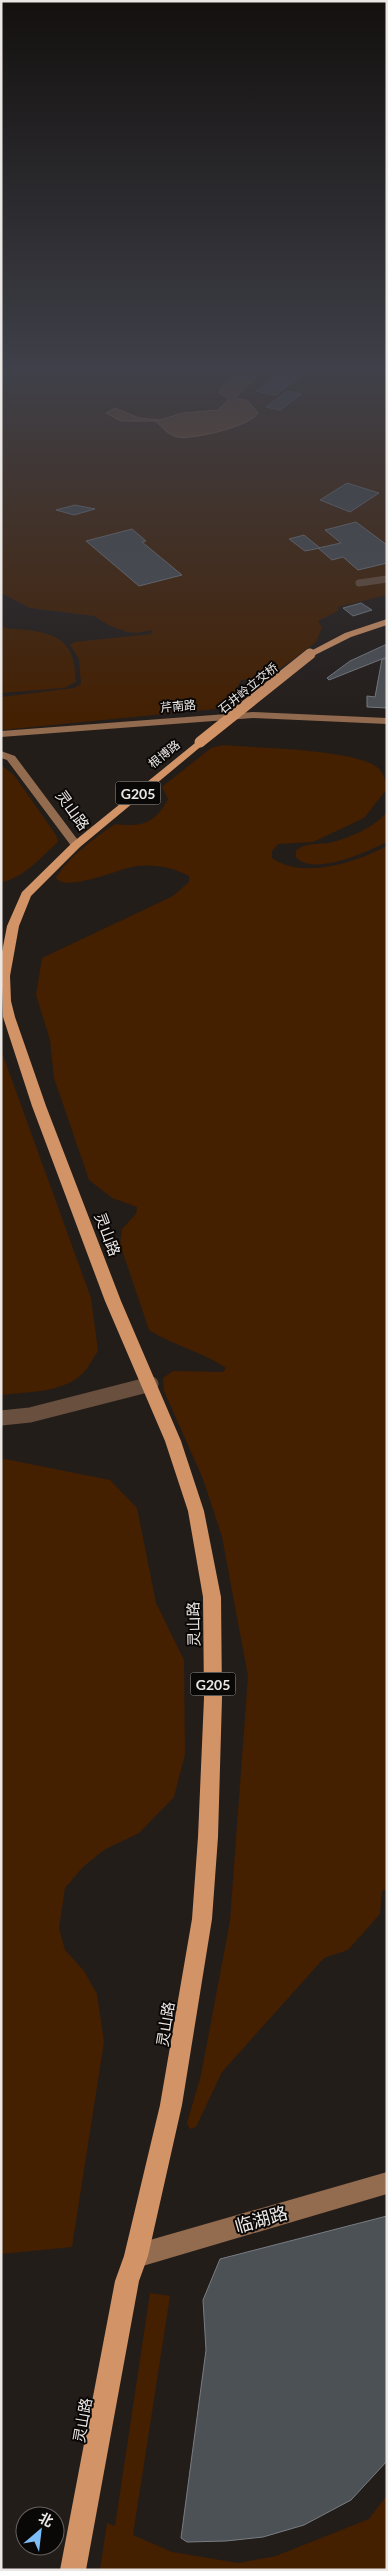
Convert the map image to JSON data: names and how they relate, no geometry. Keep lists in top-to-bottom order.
{
  "streets": {
    "highway": [
      "石井岭立交桥",
      "根博路",
      "G205",
      "灵山路"
    ],
    "main road": ["芹南路", "临湖路"]
  },
  "crossings": [
    ["石井岭立交桥", "根博路"],
    ["根博路", "灵山路"],
    ["灵山路", "临湖路"]
  ],
  "north": "top right"
}
